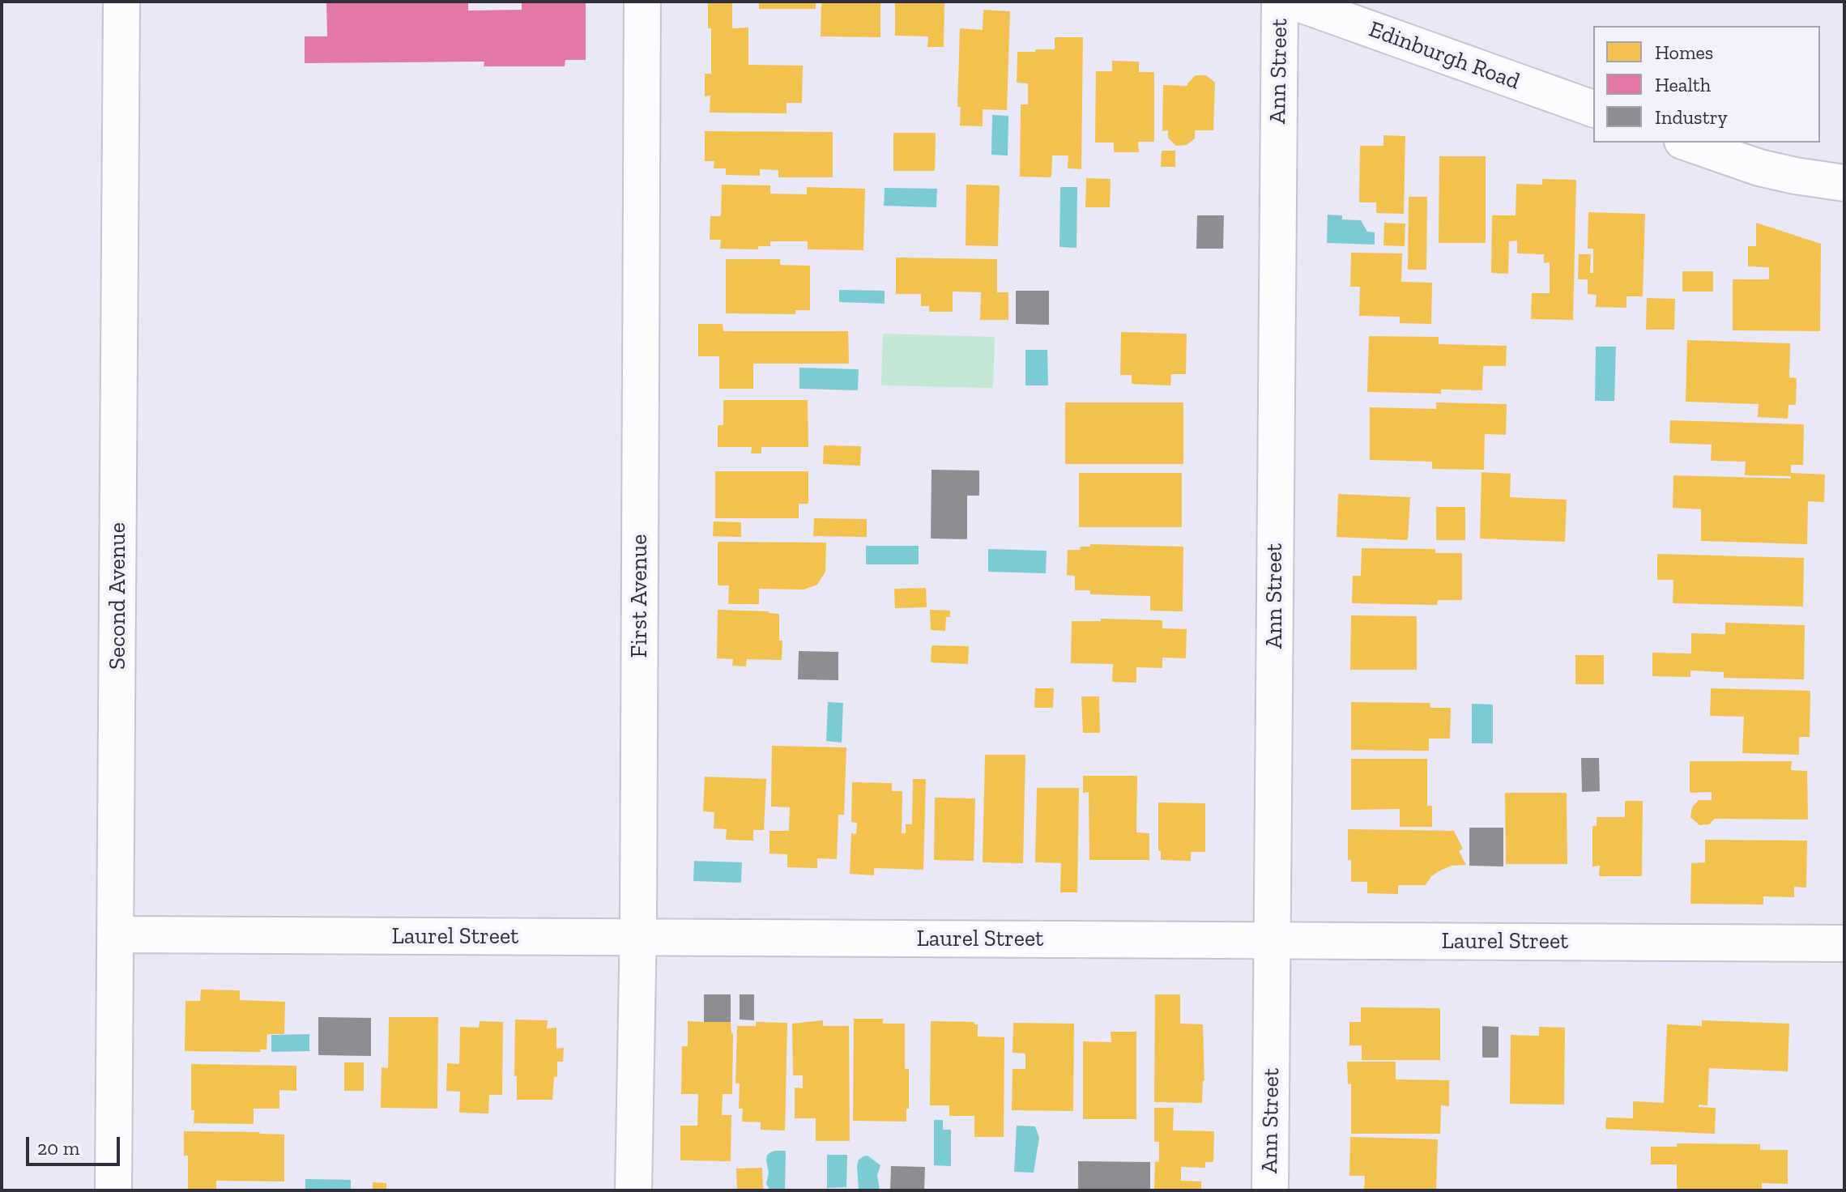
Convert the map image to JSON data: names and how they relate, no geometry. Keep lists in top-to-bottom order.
{
  "streets": {
    "street": [
      "Edinburgh Road",
      "Ann Street",
      "Second Avenue",
      "First Avenue",
      "Laurel Street"
    ]
  },
  "crossings": [
    ["Ann Street", "Laurel Street"],
    ["Second Avenue", "Laurel Street"],
    ["First Avenue", "Laurel Street"]
  ],
  "legend": ["Homes", "Health", "Industry"],
  "scale_bar": "20 m"
}
